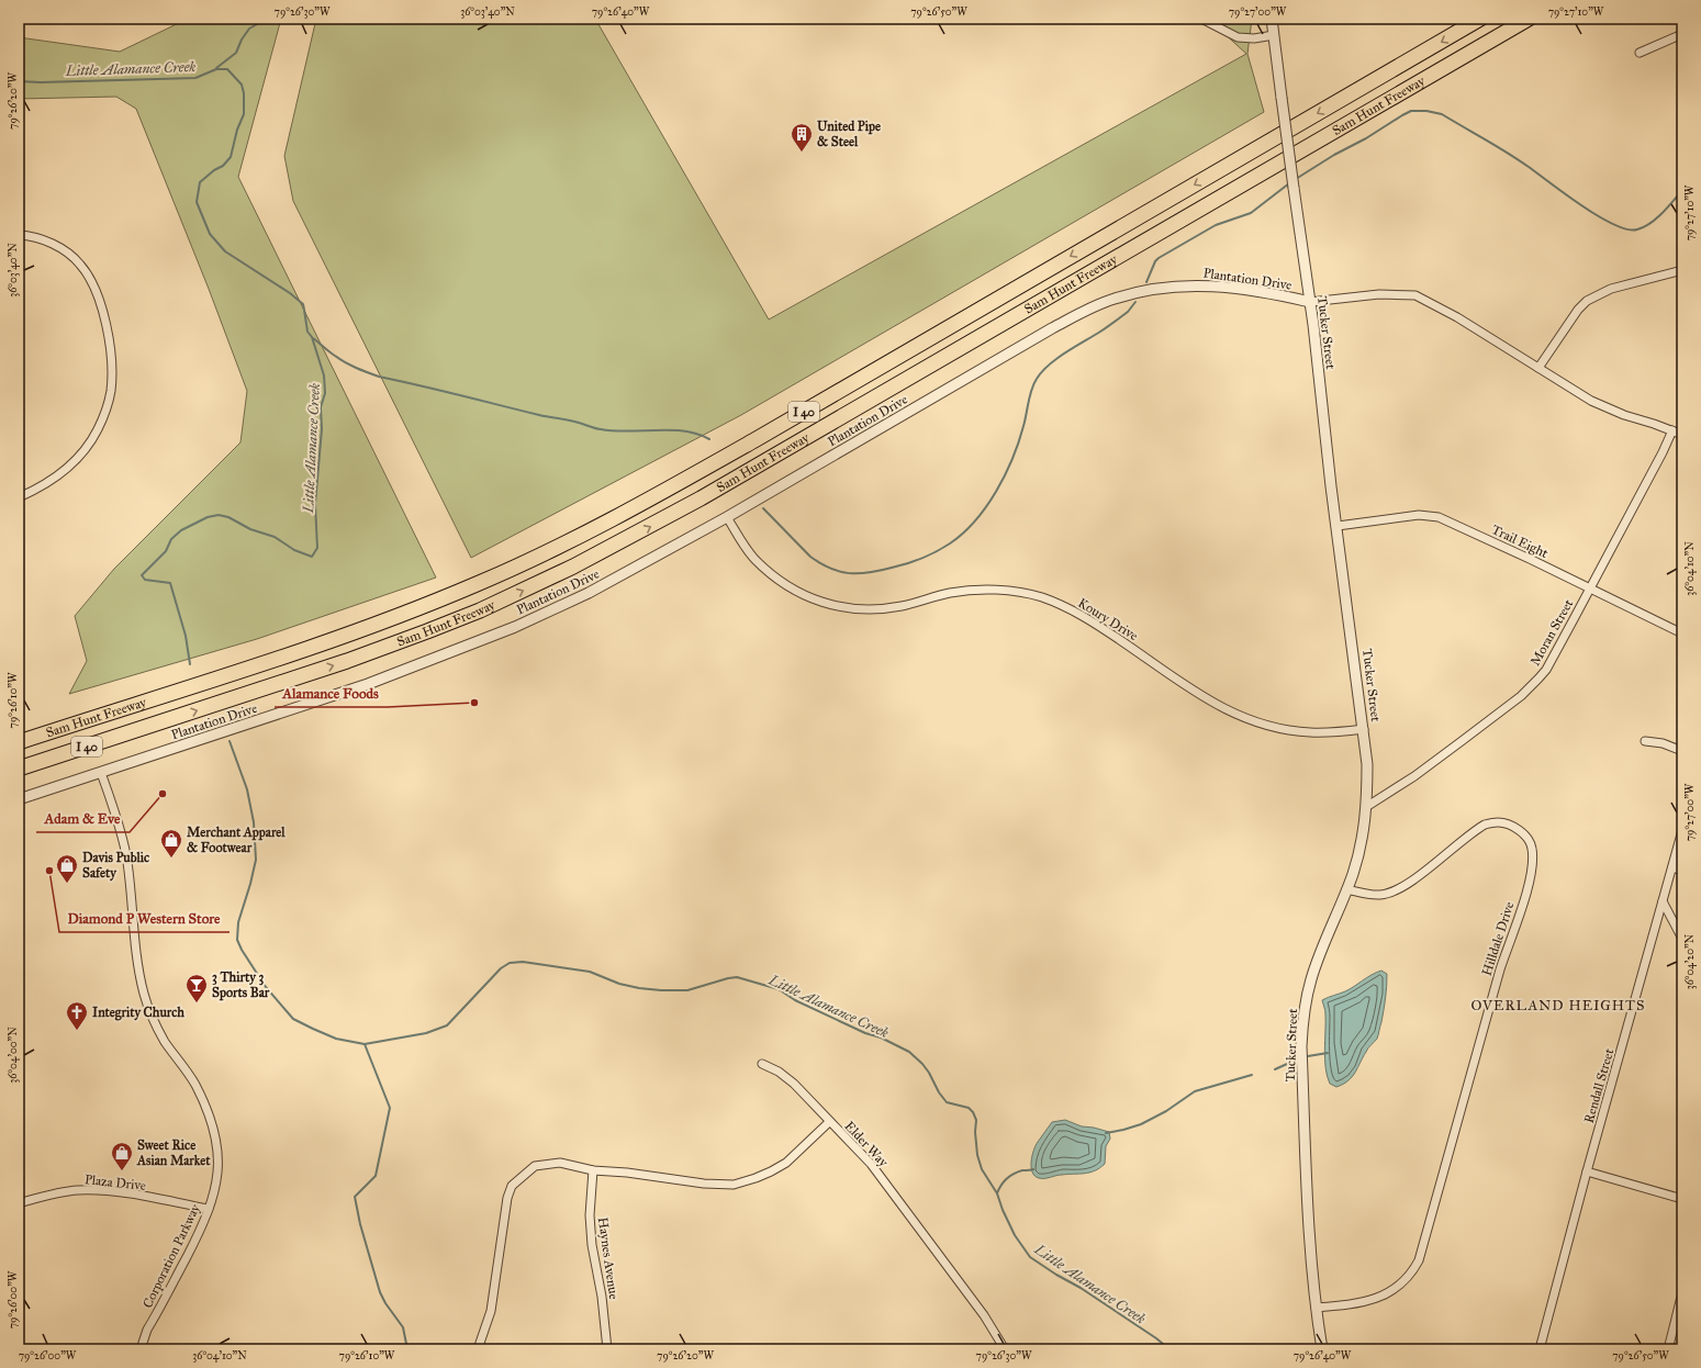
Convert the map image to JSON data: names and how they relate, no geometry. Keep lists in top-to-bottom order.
{
  "streets": {
    "highway": ["Sam Hunt Freeway", "I 40"],
    "street": [
      "Plantation Drive",
      "Tucker Street",
      "Trail Eight",
      "Koury Drive",
      "Moran Street",
      "Hilldale Drive",
      "Rendall Street",
      "Elder Way",
      "Plaza Drive",
      "Corporation Parkway",
      "Haynes Avenue"
    ]
  },
  "crossings": [
    ["Plantation Drive", "Tucker Street"],
    ["Plantation Drive", "Koury Drive"],
    ["Plantation Drive", "Moran Street"],
    ["Plantation Drive", "Corporation Parkway"],
    ["Tucker Street", "Trail Eight"],
    ["Tucker Street", "Koury Drive"],
    ["Tucker Street", "Moran Street"],
    ["Tucker Street", "Hilldale Drive"],
    ["Trail Eight", "Moran Street"],
    ["Elder Way", "Haynes Avenue"],
    ["Plaza Drive", "Corporation Parkway"]
  ],
  "districts": ["OVERLAND HEIGHTS"],
  "water": ["Little Alamance Creek"],
  "places": {
    "building": ["United Pipe & Steel"],
    "other": ["Alamance Foods", "Adam & Eve", "Diamond P Western Store"],
    "shop": ["Merchant Apparel & Footwear", "Davis Public Safety", "Sweet Rice Asian Market"],
    "bar": ["3 Thirty 3 Sports Bar"],
    "church": ["Integrity Church"]
  },
  "coordinates": [
    "79°26'30\"W",
    "36°03'40\"N",
    "79°26'40\"W",
    "79°26'50\"W",
    "79°27'00\"W",
    "79°27'10\"W",
    "79°26'20\"W",
    "36°04'10\"N",
    "79°26'10\"W",
    "36°04'20\"N",
    "36°04'00\"N",
    "79°26'00\"W"
  ]
}
